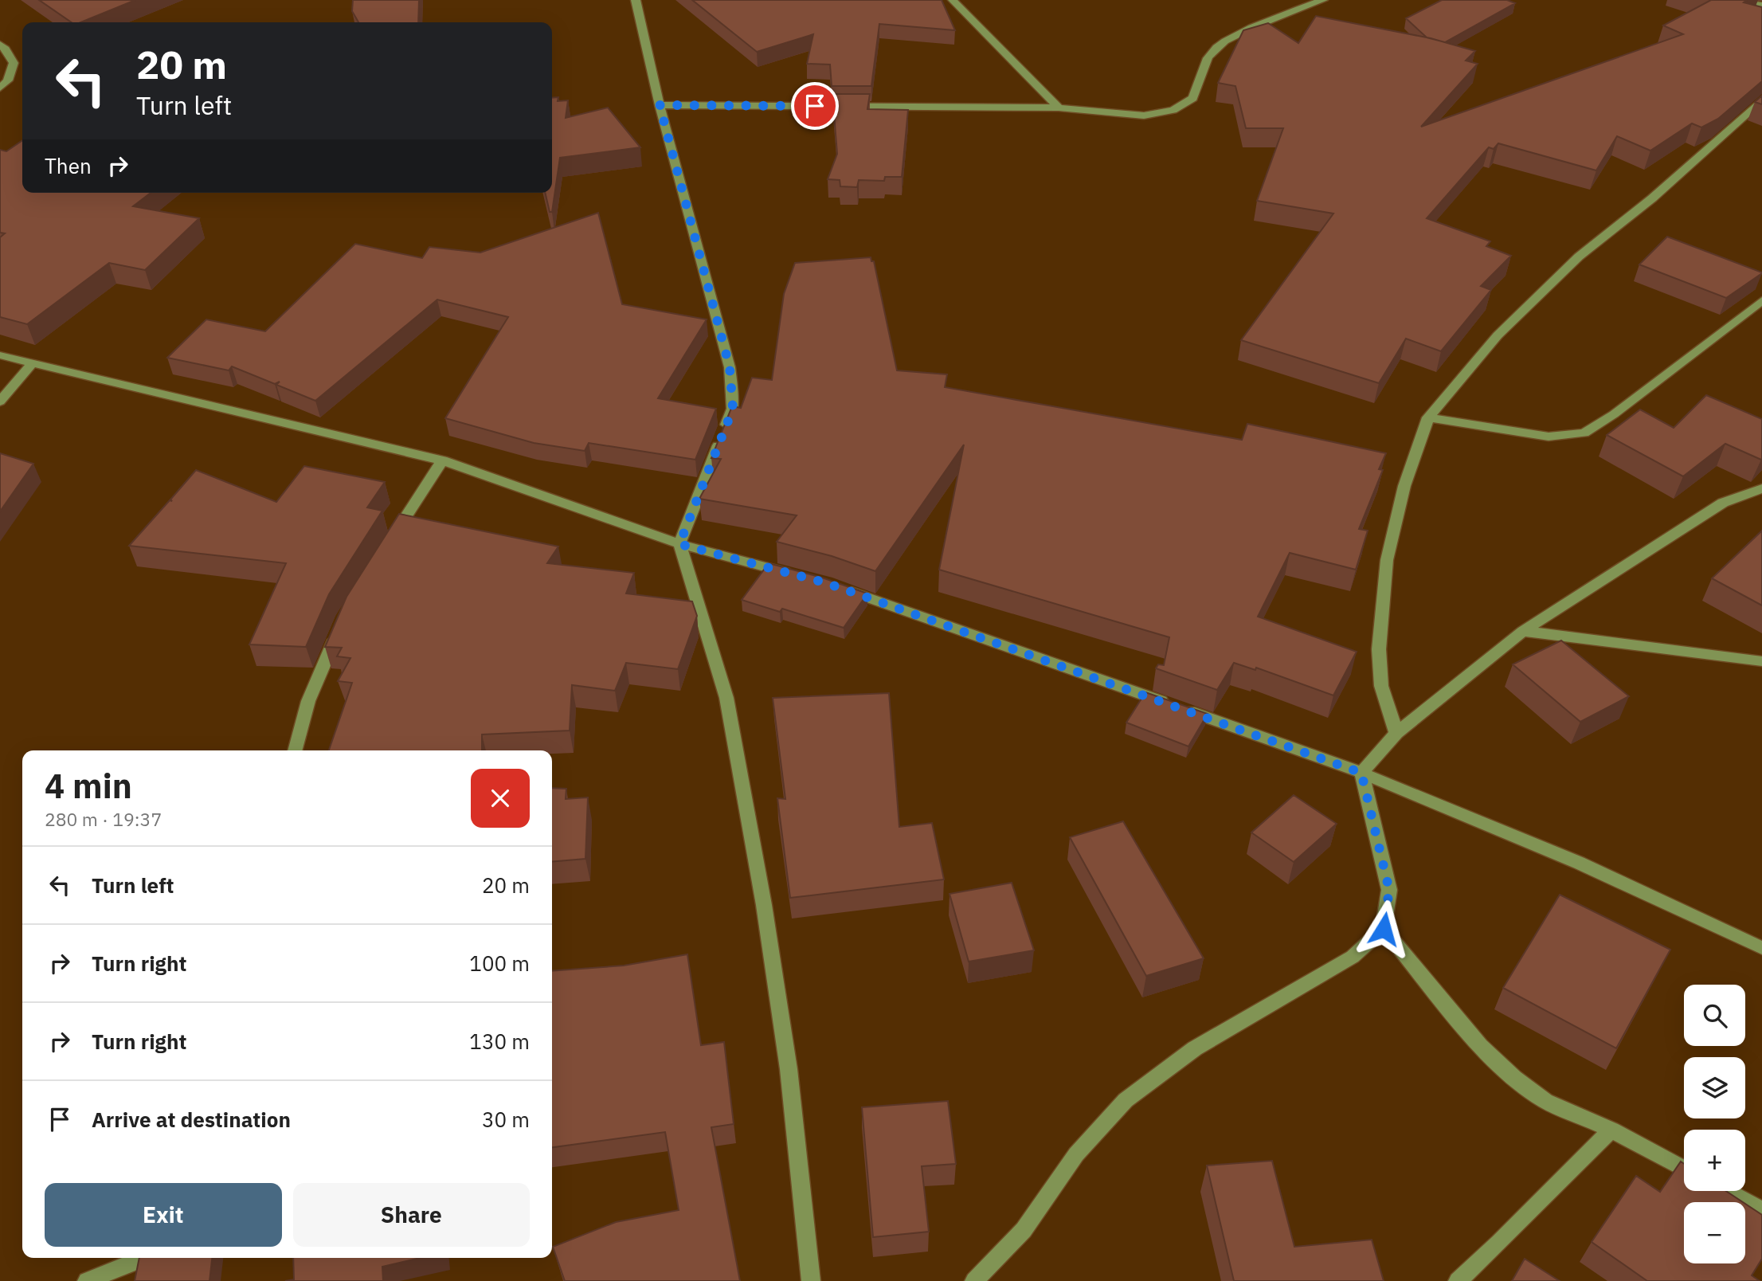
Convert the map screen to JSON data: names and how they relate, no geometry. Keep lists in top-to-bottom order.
{
  "page": {
    "turn": ["20 m", "Turn left"],
    "then": "Then",
    "heading": ["4 min", "280 m · 19:37"],
    "list": [
      {
        "name": "Turn left",
        "value": "20 m"
      },
      {
        "name": "Turn right",
        "value": "100 m"
      },
      {
        "name": "Turn right",
        "value": "130 m"
      },
      {
        "name": "Arrive at destination",
        "value": "30 m"
      }
    ],
    "map_buttons": ["+", "−"],
    "buttons": ["Exit", "Share"]
  }
}
